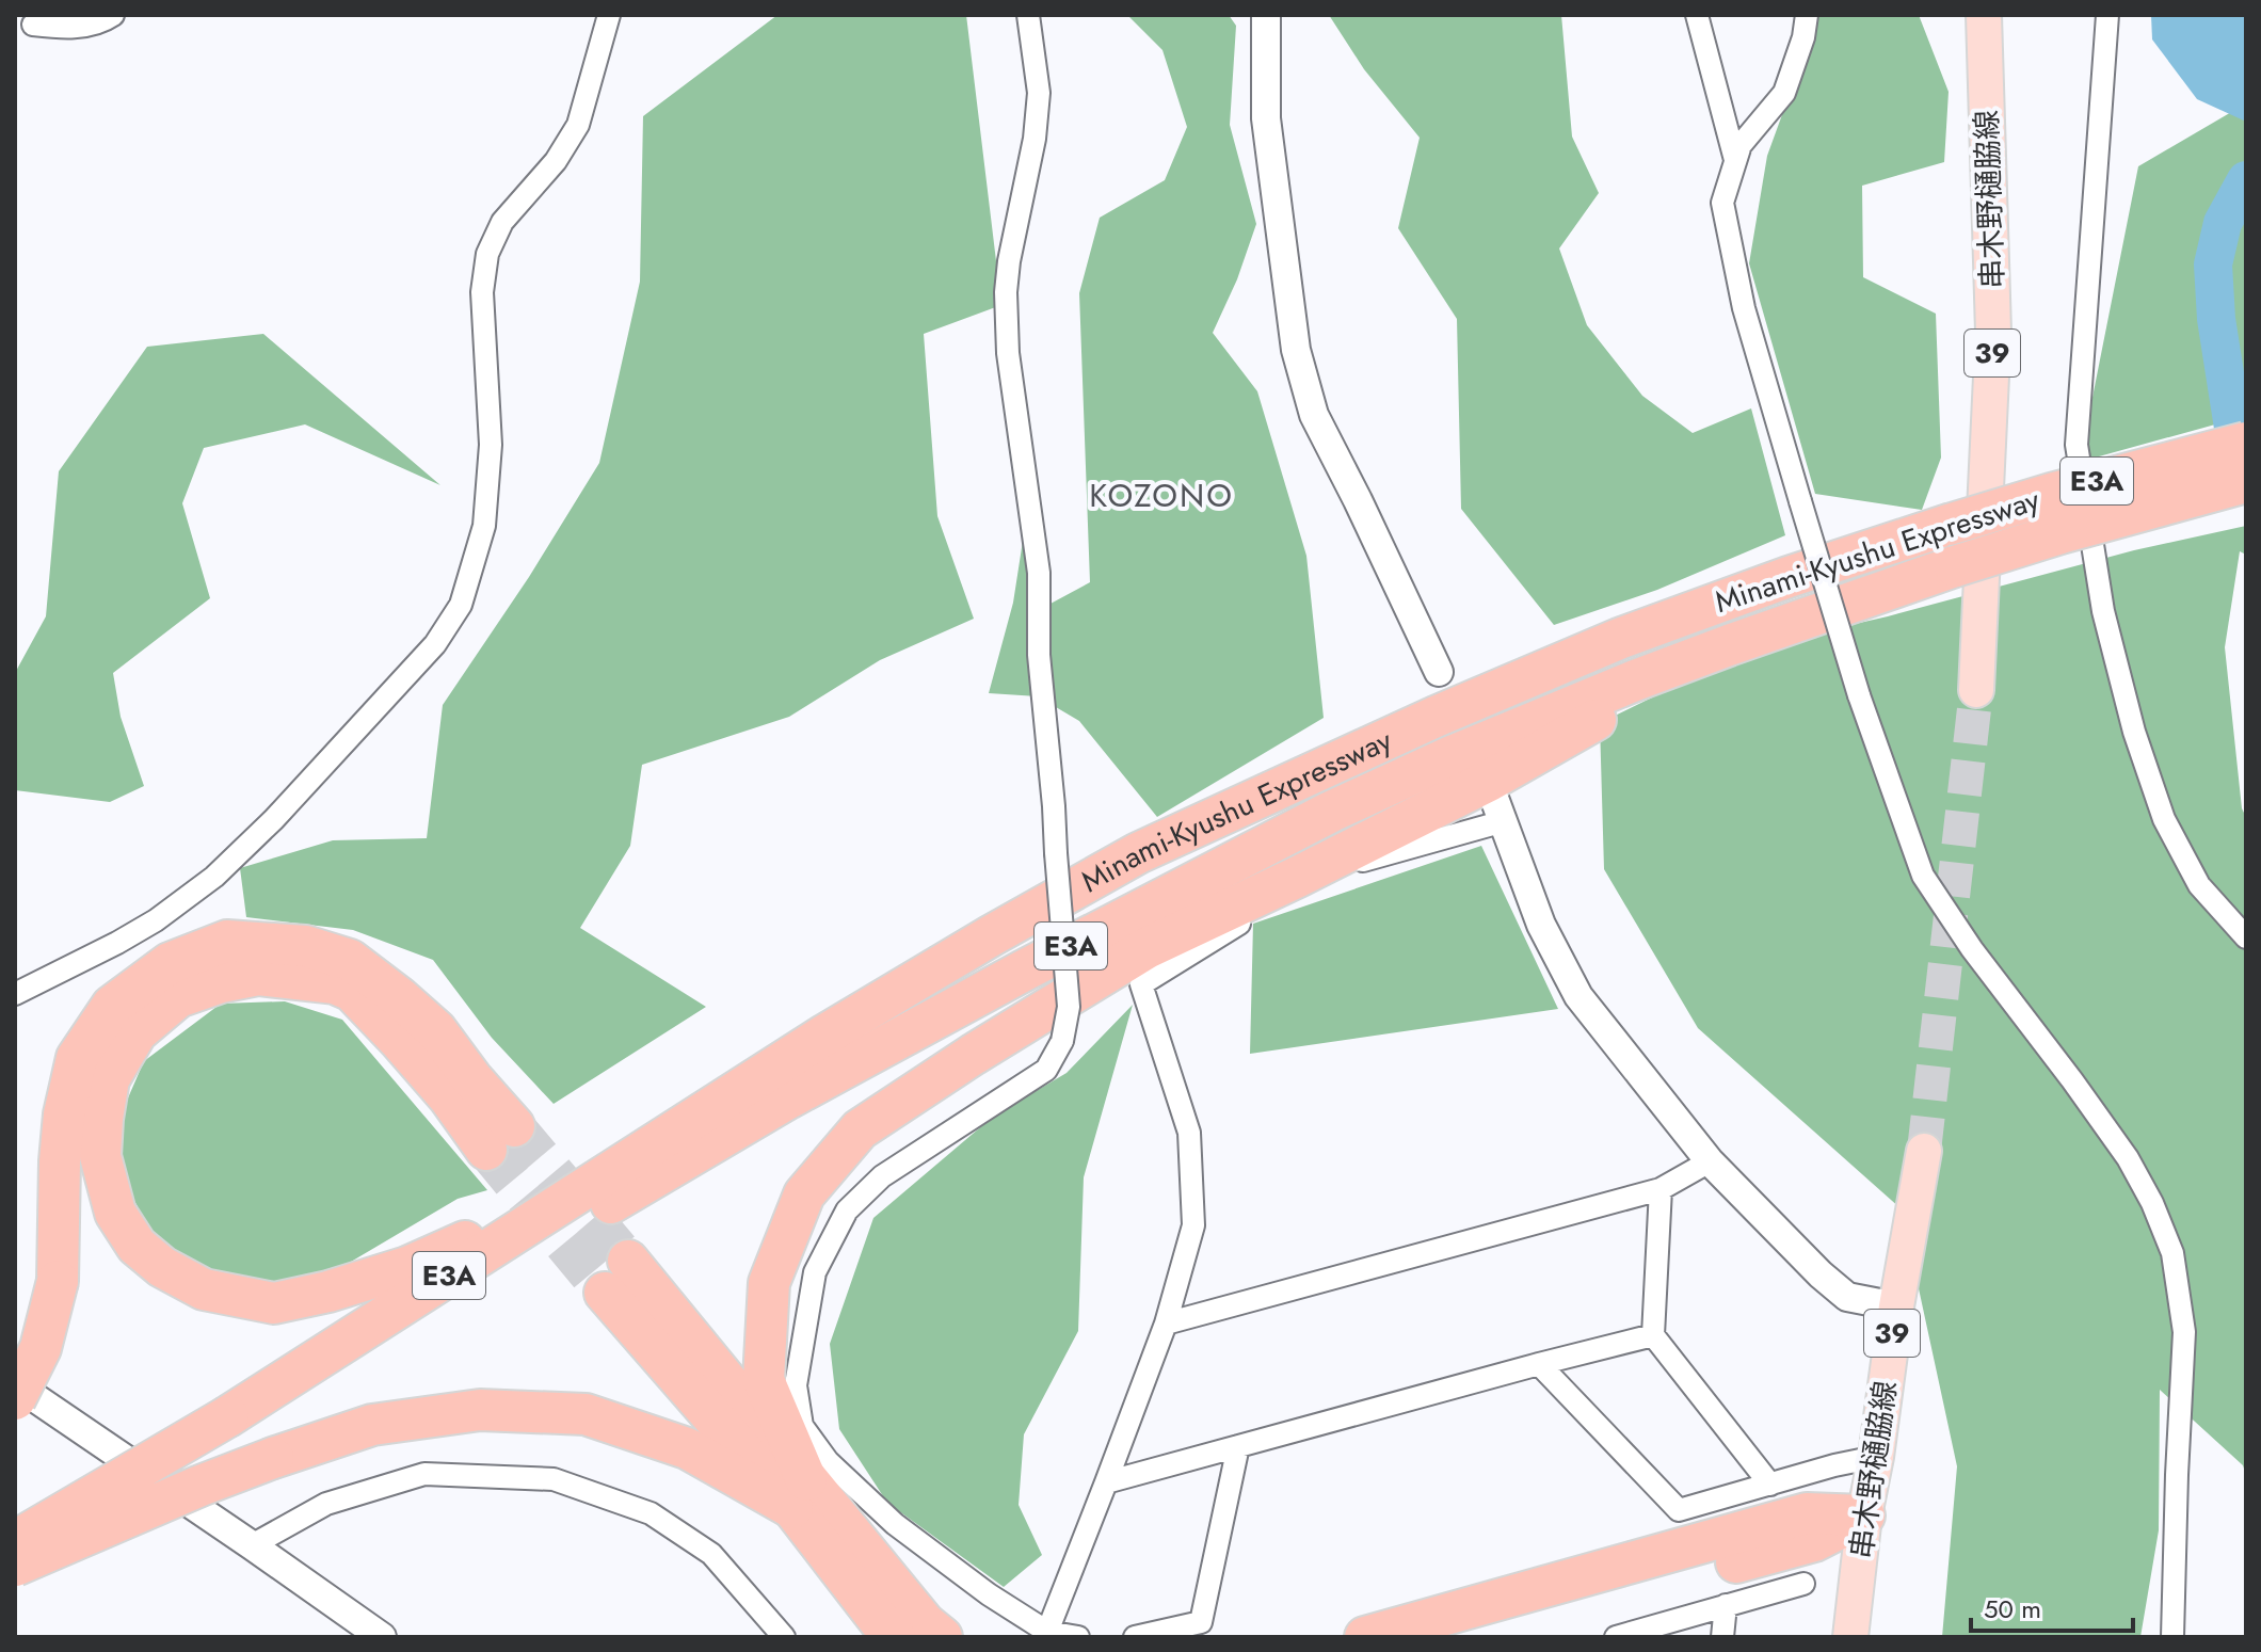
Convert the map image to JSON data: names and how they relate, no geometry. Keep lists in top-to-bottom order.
{
  "streets": {
    "highway": ["E3A", "Minami-Kyushu Expressway"],
    "main road": ["串木野樋脇線", "39"]
  },
  "districts": ["KOZONO"],
  "scale_bar": "50 m"
}
